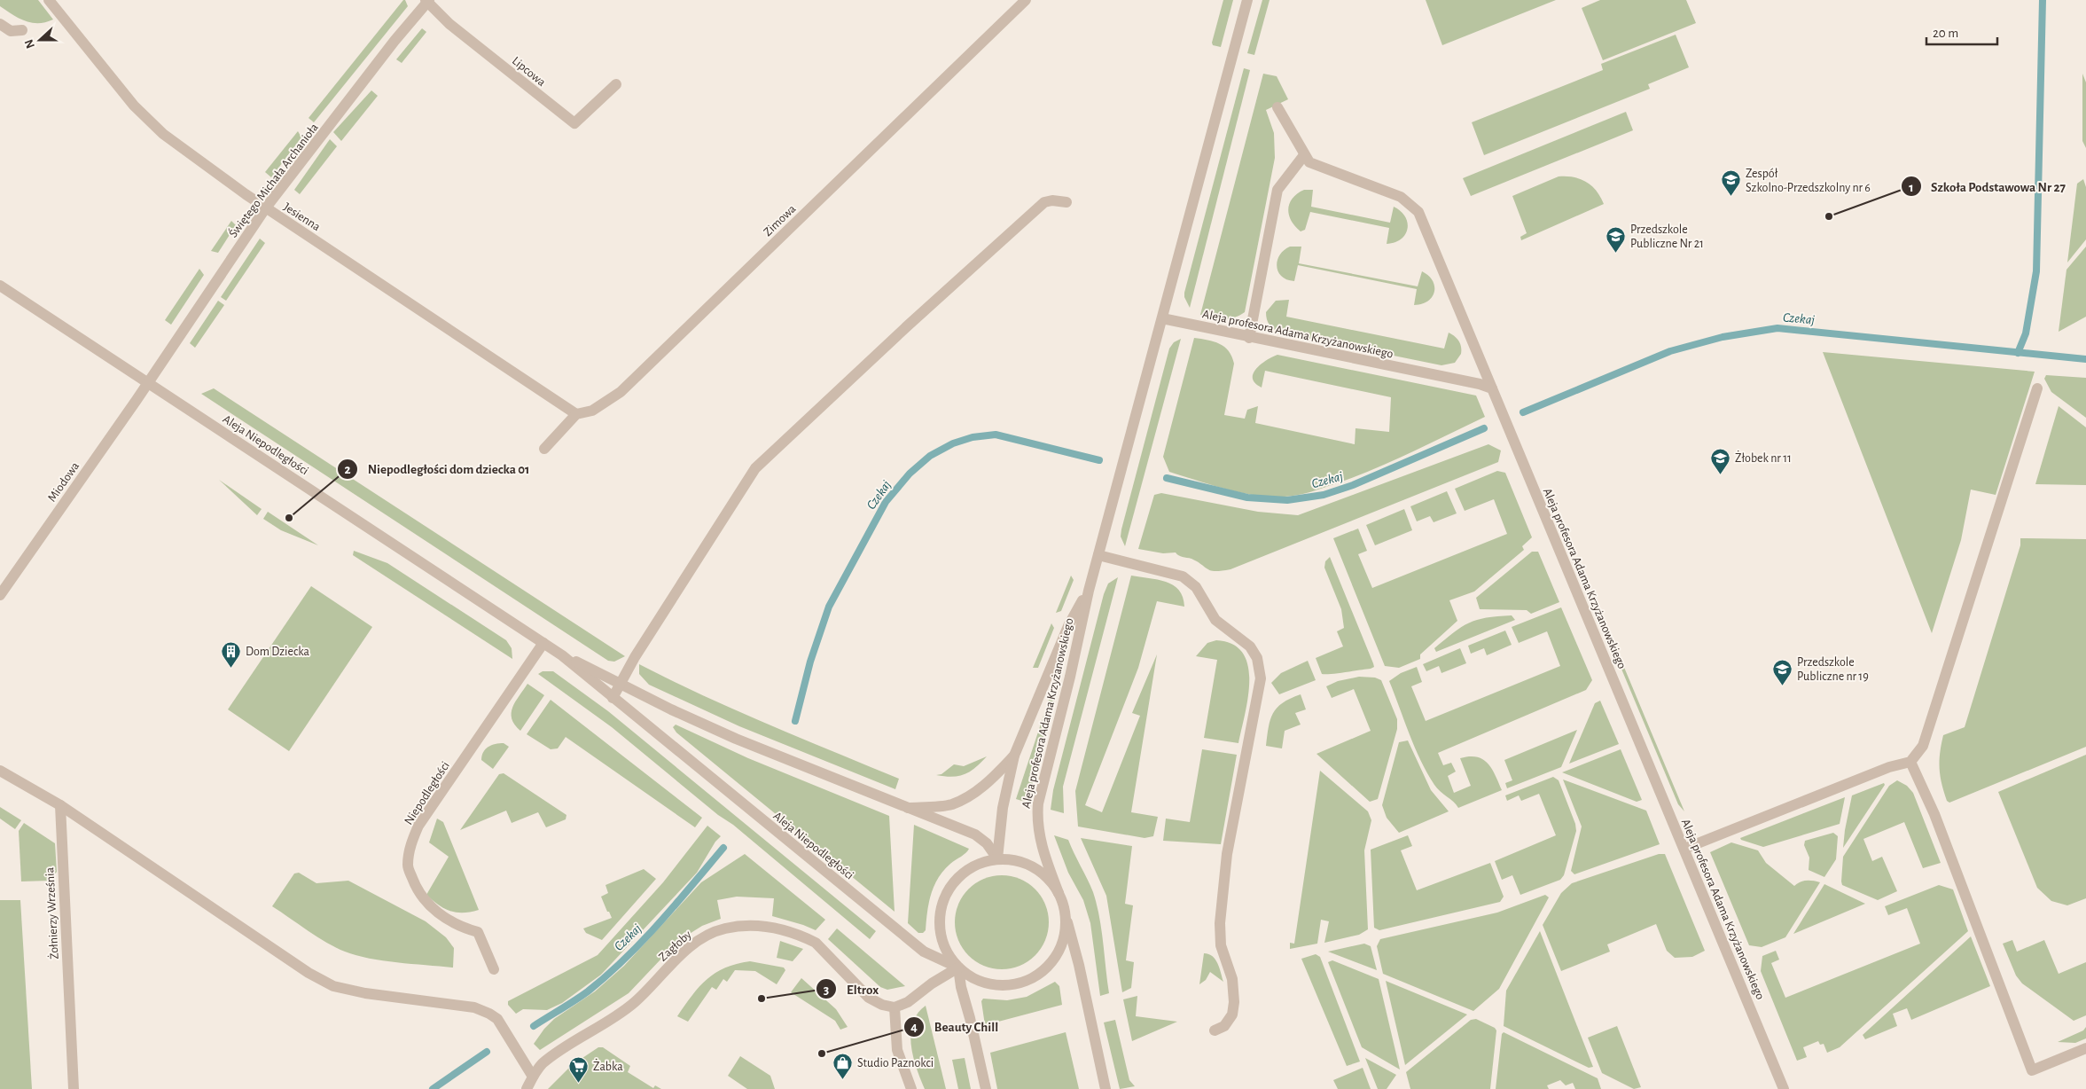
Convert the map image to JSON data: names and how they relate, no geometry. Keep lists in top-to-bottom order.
{
  "streets": {
    "street": [
      "Lipcowa",
      "Świętego Michała Archanioła",
      "Jesienna",
      "Zimowa",
      "Aleja profesora Adama Krzyżanowskiego",
      "Aleja Niepodległości",
      "Miodowa",
      "Niepodległości",
      "Żołnierzy Września",
      "Zagłoby"
    ]
  },
  "crossings": [
    ["Lipcowa", "Świętego Michała Archanioła"],
    ["Świętego Michała Archanioła", "Jesienna"],
    ["Świętego Michała Archanioła", "Aleja Niepodległości"],
    ["Świętego Michała Archanioła", "Miodowa"],
    ["Jesienna", "Zimowa"],
    ["Aleja profesora Adama Krzyżanowskiego", "Aleja Niepodległości"],
    ["Aleja Niepodległości", "Miodowa"],
    ["Aleja Niepodległości", "Niepodległości"]
  ],
  "water": ["Czekaj"],
  "places": {
    "school or university": [
      "Zespół Szkolno-Przedszkolny nr 6",
      "Przedszkole Publiczne Nr 21",
      "Żłobek nr 11",
      "Przedszkole Publiczne nr 19"
    ],
    "other": [
      "Szkoła Podstawowa Nr 27",
      "Niepodległości dom dziecka 01",
      "Eltrox",
      "Beauty Chill"
    ],
    "building": ["Dom Dziecka"],
    "shop": ["Studio Paznokci"],
    "supermarket": ["Żabka"]
  },
  "scale_bar": "20 m",
  "north": "left"
}
